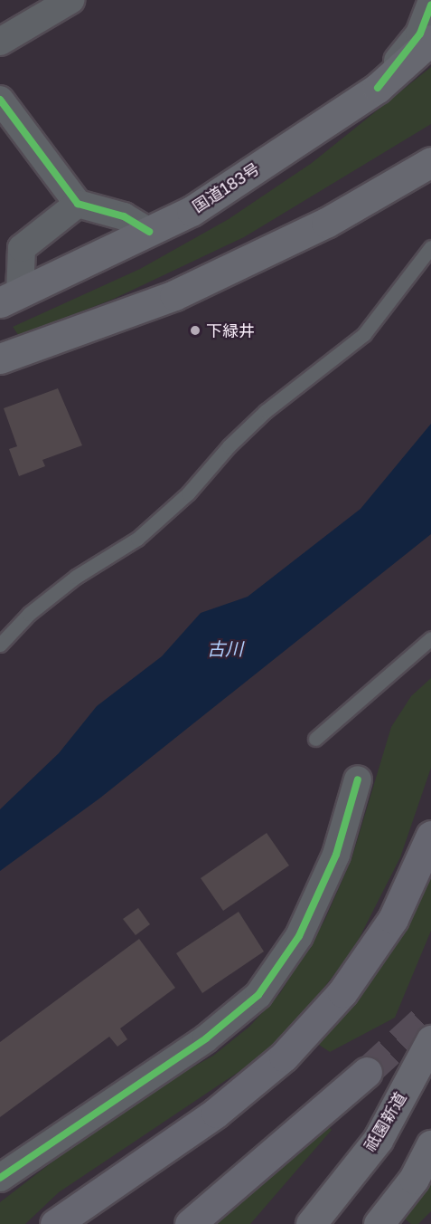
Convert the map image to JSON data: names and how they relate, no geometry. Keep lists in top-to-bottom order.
{
  "streets": {
    "highway": ["国道183号", "祇園新道"]
  },
  "water": ["古川"],
  "places": ["下緑井"]
}
